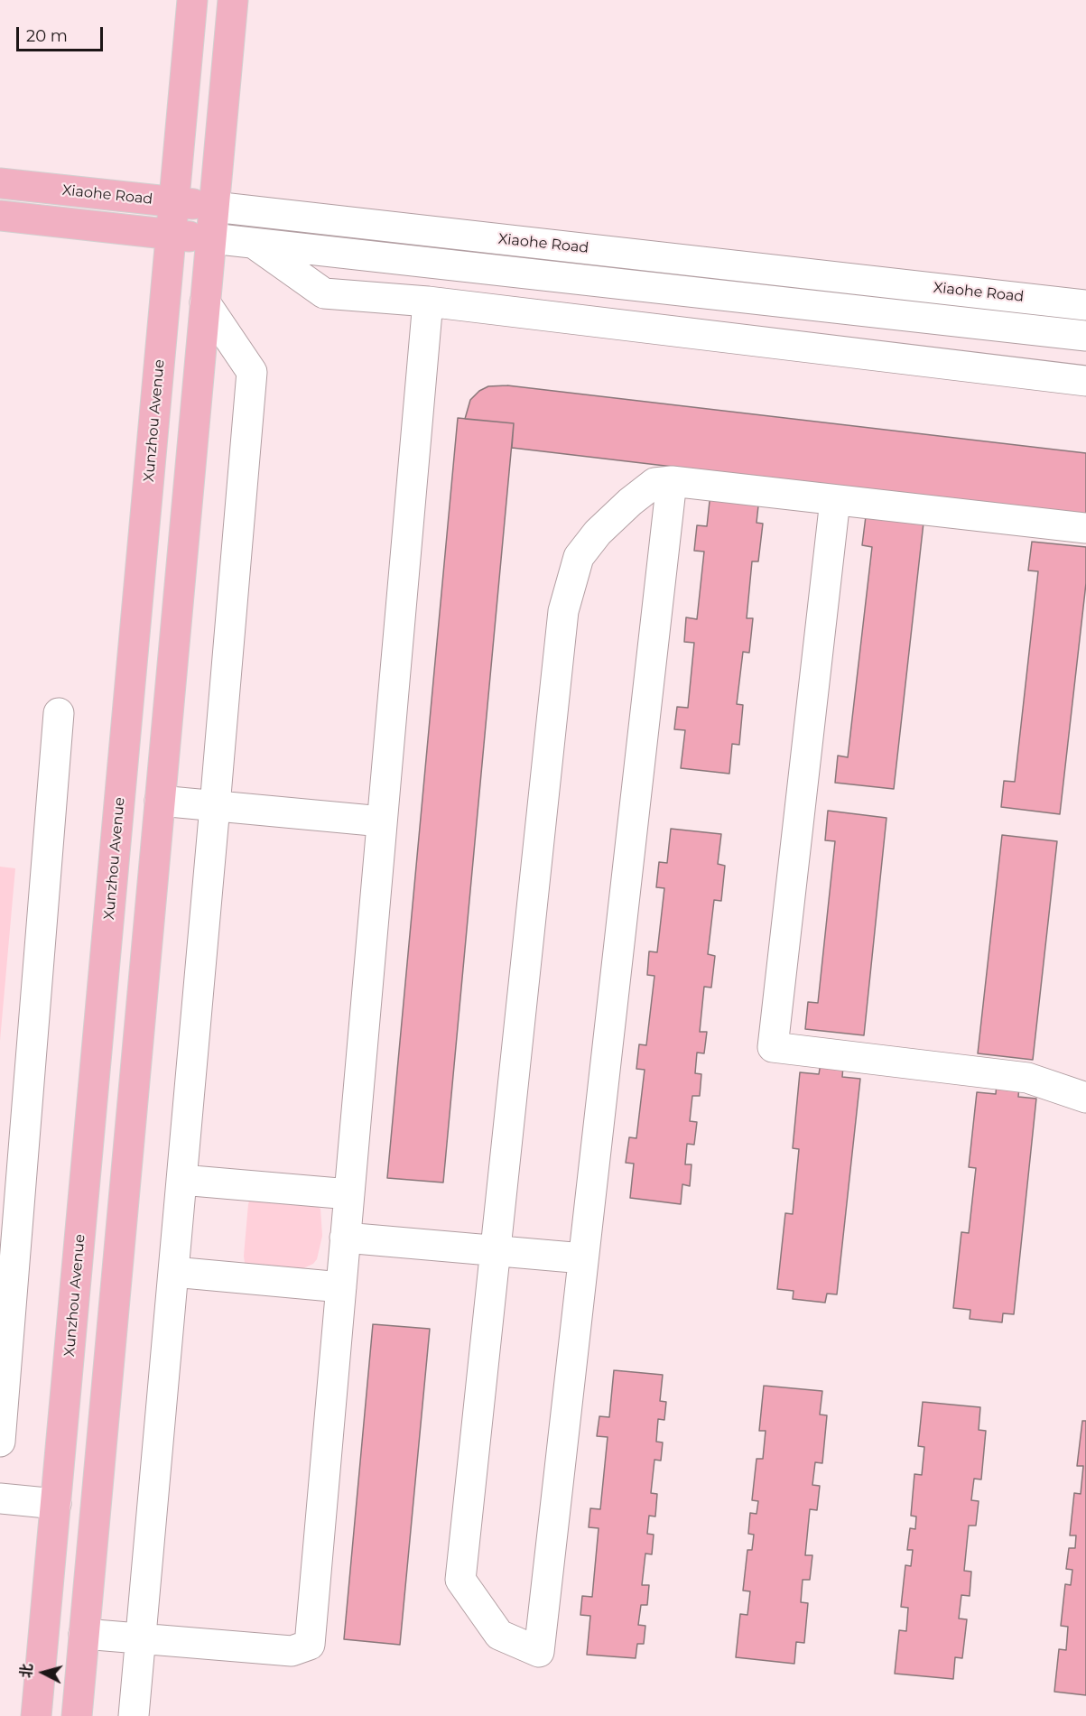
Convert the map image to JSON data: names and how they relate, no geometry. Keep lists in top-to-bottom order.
{
  "streets": {
    "main road": ["Xiaohe Road", "Xunzhou Avenue"]
  },
  "crossings": [
    ["Xiaohe Road", "Xunzhou Avenue"]
  ],
  "scale_bar": "20 m",
  "north": "left"
}
